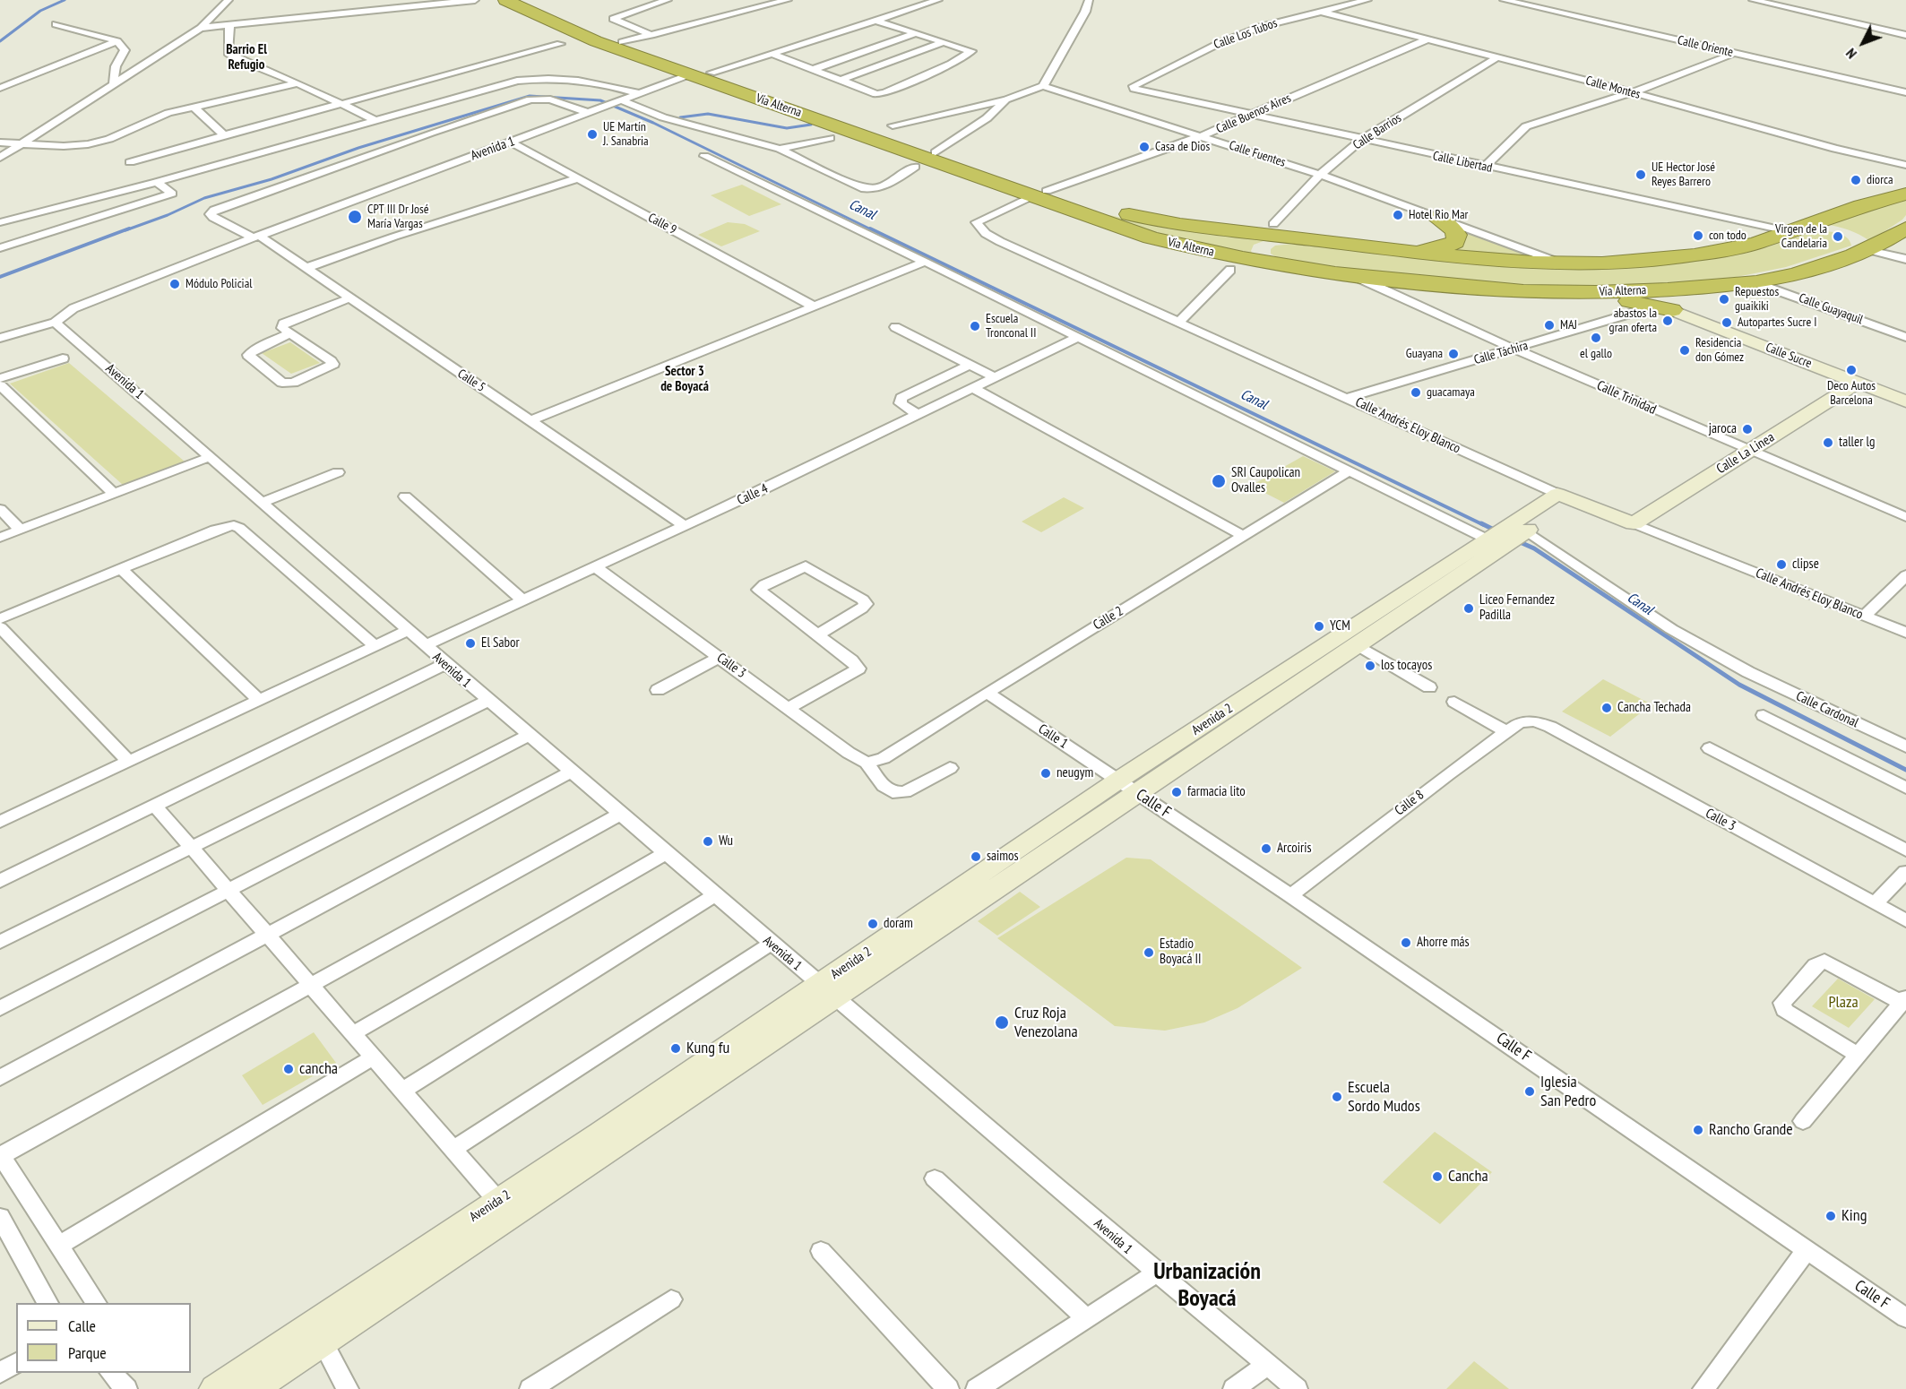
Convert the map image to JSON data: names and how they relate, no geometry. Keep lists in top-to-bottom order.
{
  "streets": {
    "highway": ["Vía Alterna"],
    "street": [
      "Calle Los Tubos",
      "Calle Oriente",
      "Calle Montes",
      "Calle Buenos Aires",
      "Calle Barrios",
      "Avenida 1",
      "Calle Fuentes",
      "Calle Libertad",
      "Calle 9",
      "Calle Guayaquil",
      "Calle Táchira",
      "Calle Sucre",
      "Calle 5",
      "Calle Trinidad",
      "Calle Andrés Eloy Blanco",
      "Calle La Linea",
      "Calle 4",
      "Calle 2",
      "Calle 3",
      "Calle Cardonal",
      "Avenida 2",
      "Calle 1",
      "Calle 8",
      "Calle F"
    ]
  },
  "crossings": [
    ["Calle Los Tubos", "Calle Montes"],
    ["Calle Los Tubos", "Calle Libertad"],
    ["Calle Montes", "Calle Buenos Aires"],
    ["Calle Montes", "Calle Barrios"],
    ["Vía Alterna", "Calle Buenos Aires"],
    ["Vía Alterna", "Calle Fuentes"],
    ["Vía Alterna", "Calle Libertad"],
    ["Vía Alterna", "Calle Guayaquil"],
    ["Vía Alterna", "Calle Trinidad"],
    ["Vía Alterna", "Calle Andrés Eloy Blanco"],
    ["Calle Buenos Aires", "Calle Fuentes"],
    ["Calle Buenos Aires", "Calle Libertad"],
    ["Calle Buenos Aires", "Calle Andrés Eloy Blanco"],
    ["Calle Barrios", "Calle Fuentes"],
    ["Calle Barrios", "Calle Libertad"],
    ["Avenida 1", "Calle 9"],
    ["Avenida 1", "Calle 5"],
    ["Avenida 1", "Calle 4"],
    ["Avenida 1", "Avenida 2"],
    ["Calle Táchira", "Calle Sucre"],
    ["Calle Táchira", "Calle Trinidad"],
    ["Calle Táchira", "Calle Andrés Eloy Blanco"],
    ["Calle Sucre", "Calle La Linea"],
    ["Calle 5", "Calle 4"],
    ["Calle Trinidad", "Calle La Linea"],
    ["Calle Andrés Eloy Blanco", "Calle La Linea"],
    ["Calle Andrés Eloy Blanco", "Avenida 2"],
    ["Calle 4", "Calle 3"],
    ["Calle 4", "Calle Cardonal"],
    ["Calle 2", "Calle 3"],
    ["Calle 2", "Calle Cardonal"],
    ["Calle 2", "Calle 1"],
    ["Calle 3", "Calle 8"],
    ["Calle Cardonal", "Avenida 2"],
    ["Avenida 2", "Calle 1"],
    ["Avenida 2", "Calle F"],
    ["Calle 1", "Calle F"],
    ["Calle 8", "Calle F"]
  ],
  "districts": ["Barrio El Refugio", "Sector 3 de Boyacá", "Urbanización Boyacá"],
  "water": ["Canal"],
  "parks": ["Plaza"],
  "places": [
    "UE Martín J. Sanabria",
    "Casa de Dios",
    "UE Hector José Reyes Barrero",
    "diorca",
    "Hotel Rio Mar",
    "CPT III Dr José María Vargas",
    "con todo",
    "Virgen de la Candelaria",
    "Módulo Policial",
    "Repuestos guaikiki",
    "abastos la gran oferta",
    "Autopartes Sucre I",
    "MAJ",
    "Escuela Tronconal II",
    "el gallo",
    "Residencia don Gómez",
    "Guayana",
    "Deco Autos Barcelona",
    "guacamaya",
    "jaroca",
    "taller lg",
    "SRI Caupolican Ovalles",
    "clipse",
    "Liceo Fernandez Padilla",
    "YCM",
    "El Sabor",
    "los tocayos",
    "Cancha Techada",
    "neugym",
    "farmacia lito",
    "Wu",
    "Arcoiris",
    "saimos",
    "doram",
    "Ahorre más",
    "Estadio Boyacá II",
    "Cruz Roja Venezolana",
    "Kung fu",
    "cancha",
    "Iglesia San Pedro",
    "Escuela Sordo Mudos",
    "Rancho Grande",
    "Cancha",
    "King"
  ],
  "legend": ["Calle", "Parque"],
  "north": "bottom left"
}
